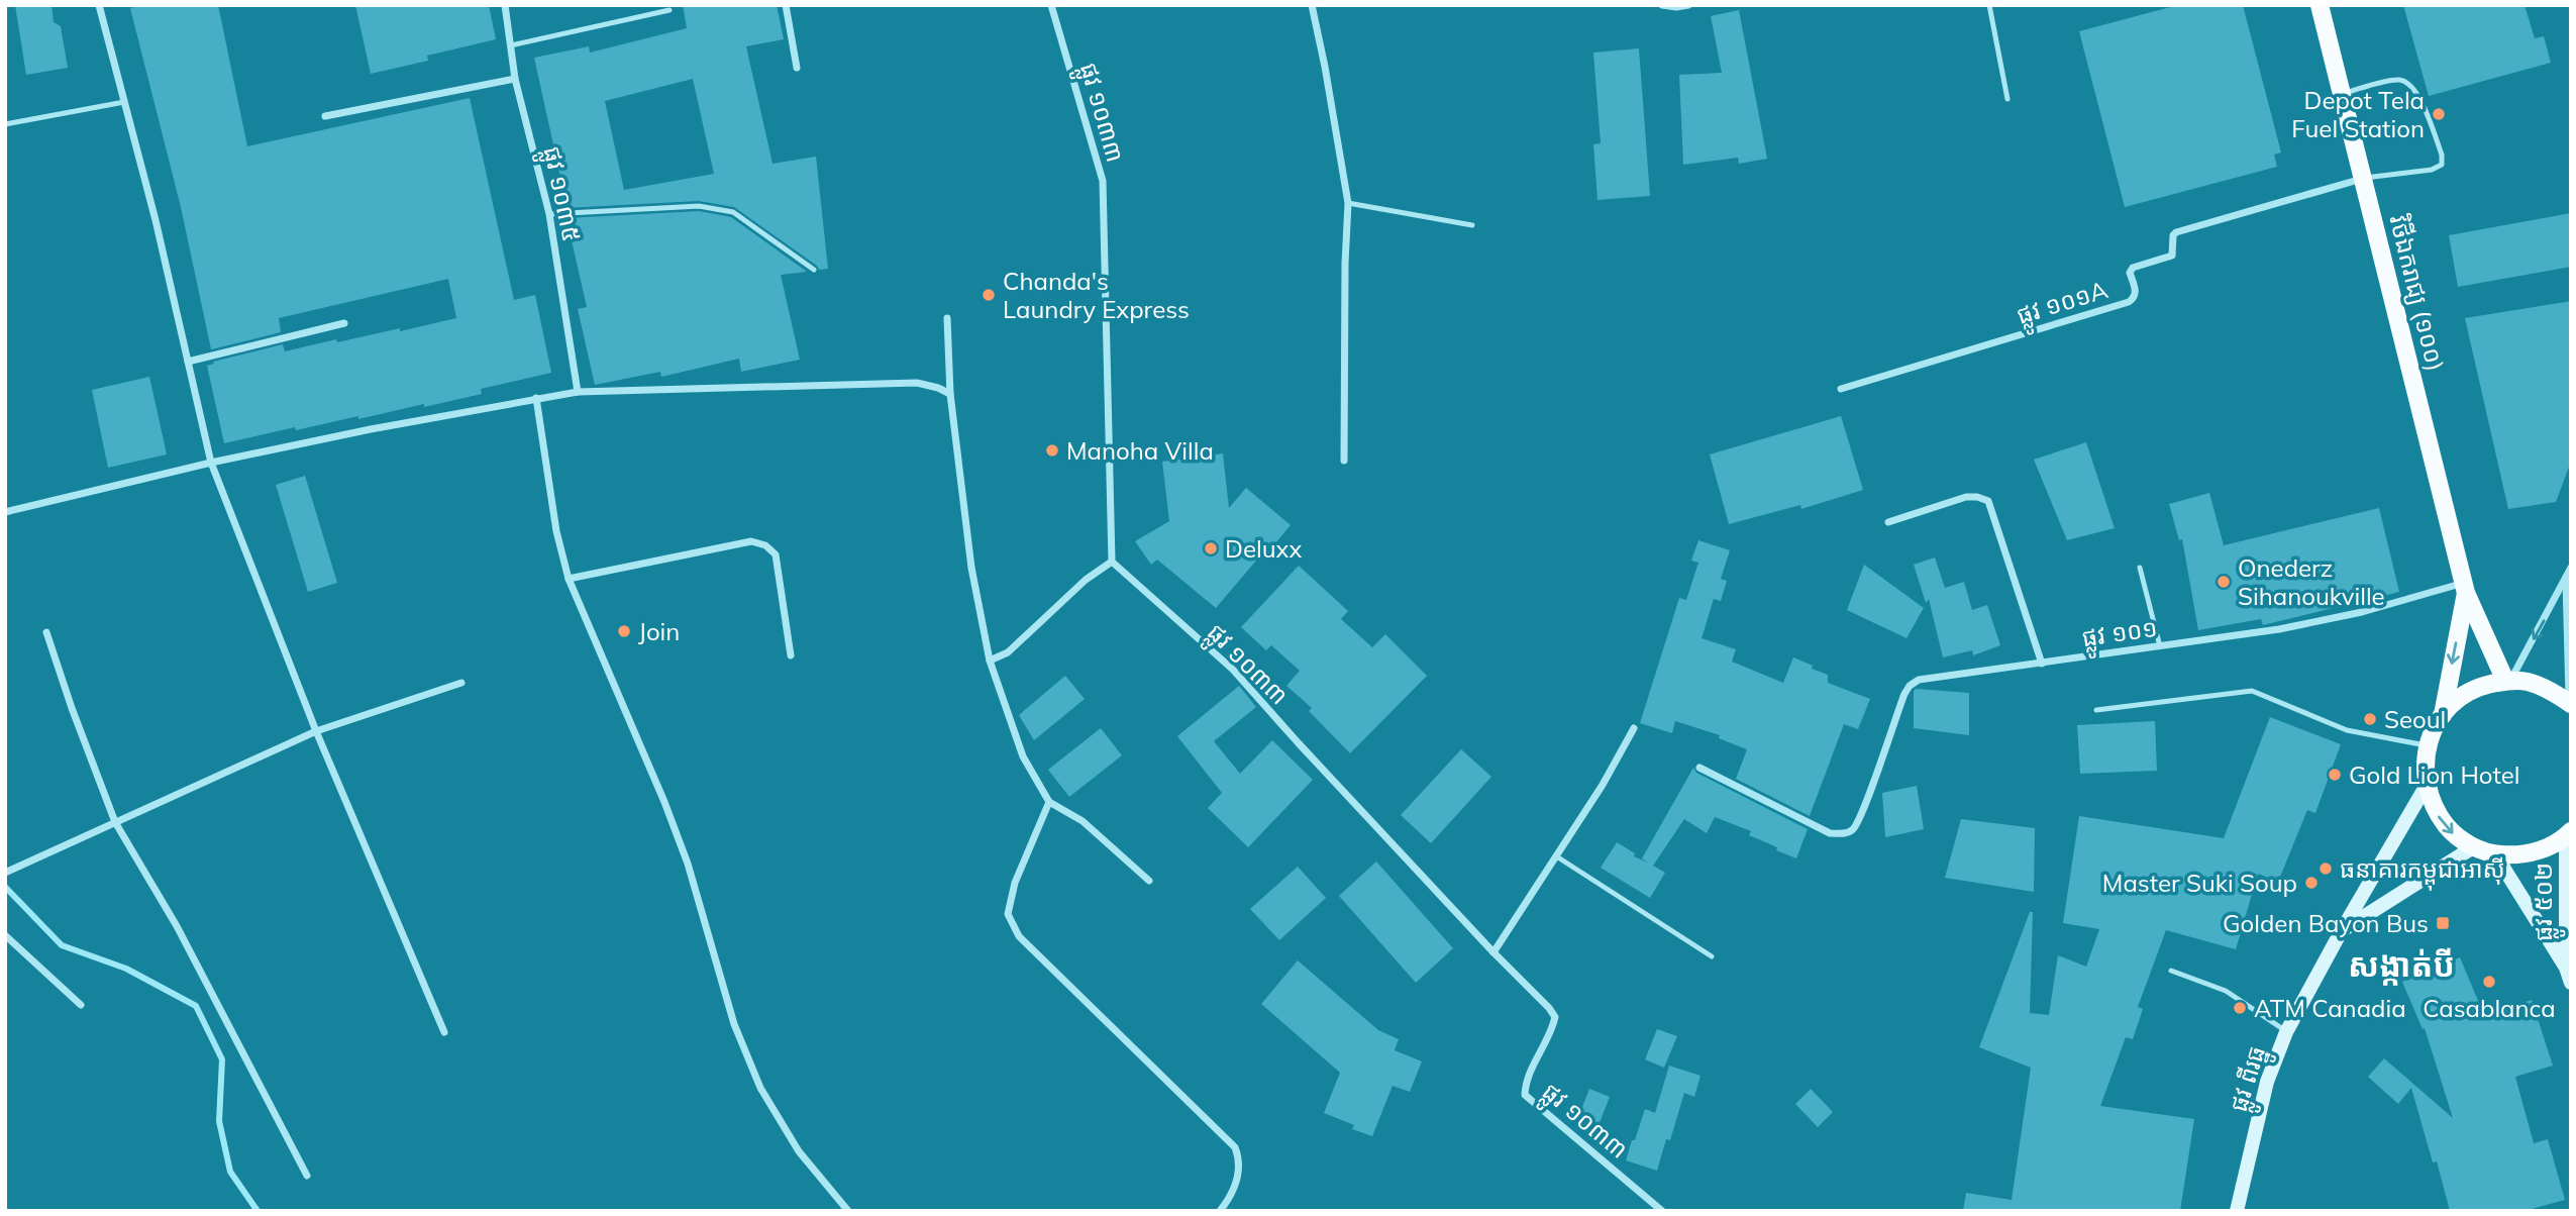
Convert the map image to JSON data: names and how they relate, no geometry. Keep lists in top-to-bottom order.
{
  "streets": {
    "main road": ["វិថីឯករាជ្យ (១០០)", "ផ្លូវ ៥០២", "ផ្លូវ ពីរធ្នូ"],
    "street": [
      "ផ្លូវ ១០៣៣",
      "ផ្លូវ ១០៣៥",
      "ផ្លូវ ១០១A",
      "ផ្លូវ ១០១"
    ]
  },
  "crossings": [
    ["វិថីឯករាជ្យ (១០០)", "ផ្លូវ ១០១A"],
    ["វិថីឯករាជ្យ (១០០)", "ផ្លូវ ១០១"]
  ],
  "districts": ["សង្កាត់បី"],
  "places": {
    "other": [
      "Depot Tela Fuel Station",
      "Chanda's Laundry Express",
      "Manoha Villa",
      "Deluxx",
      "Onederz Sihanoukville",
      "Join",
      "Seoul",
      "Gold Lion Hotel",
      "ធនាគារកម្ពុជាអាសុី",
      "Master Suki Soup",
      "Casablanca",
      "ATM Canadia"
    ],
    "transit": ["Golden Bayon Bus"]
  }
}
